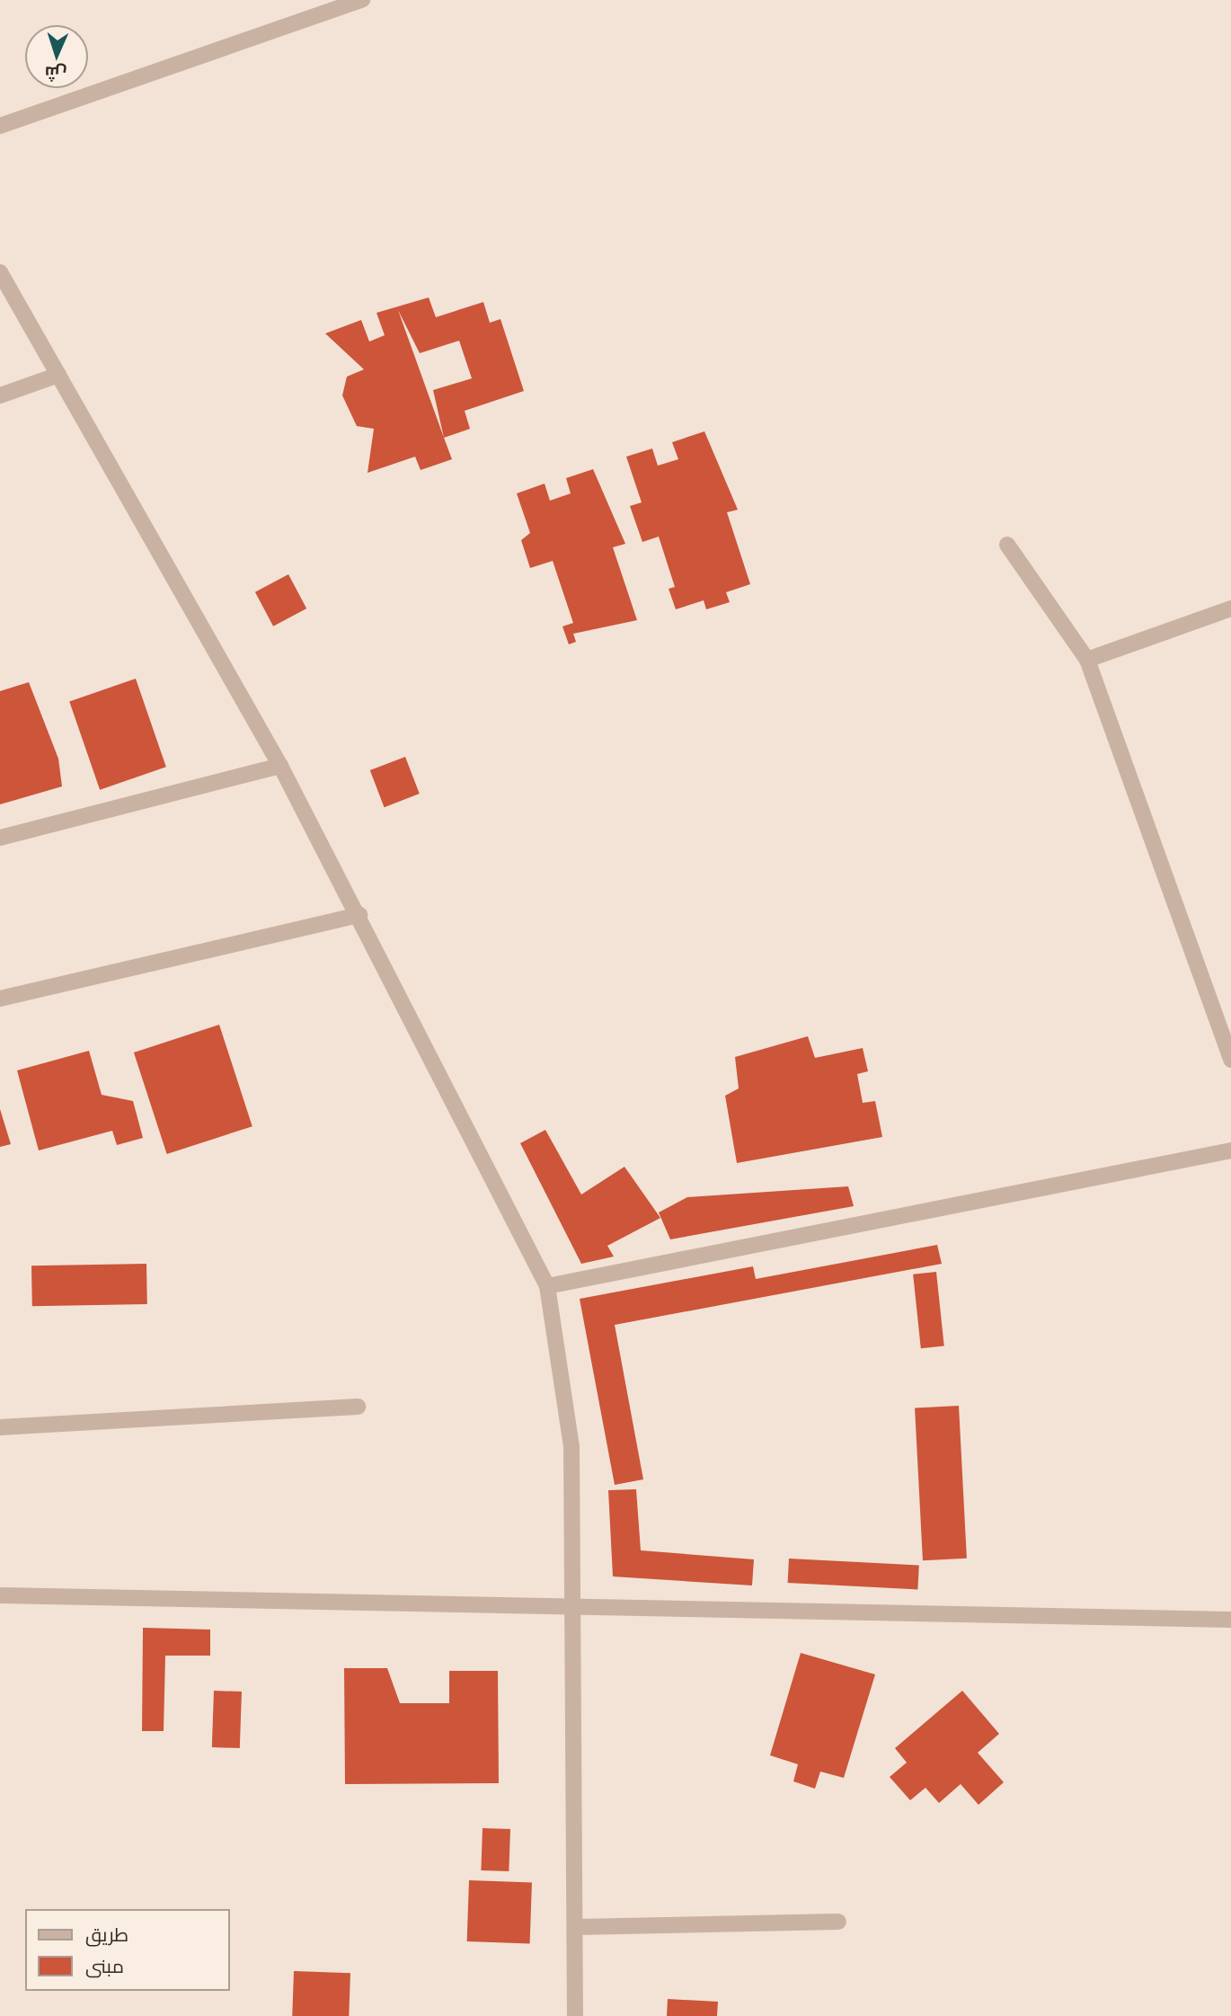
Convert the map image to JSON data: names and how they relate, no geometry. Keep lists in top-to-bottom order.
{
  "legend": ["طريق", "مبنى"],
  "north": "bottom"
}
